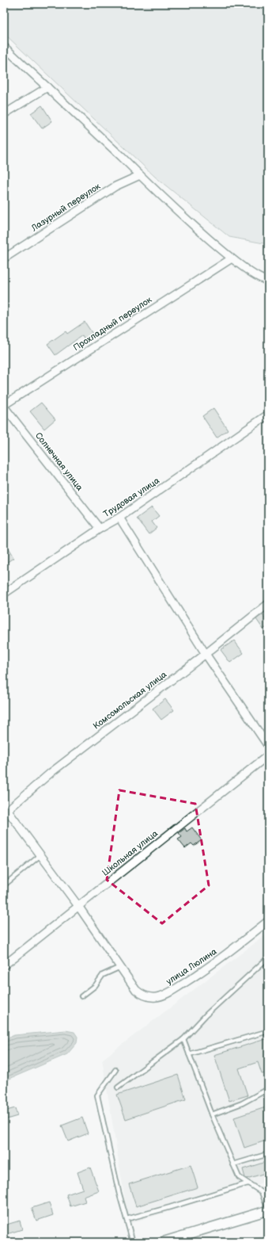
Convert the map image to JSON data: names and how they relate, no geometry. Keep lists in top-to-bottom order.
{
  "streets": {
    "street": [
      "Лазурный переулок",
      "Прохладный переулок",
      "Солнечная улица",
      "Трудовая улица",
      "Комсомольская улица",
      "Школьная улица",
      "улица Люлина"
    ]
  },
  "crossings": [
    ["Прохладный переулок", "Солнечная улица"],
    ["Солнечная улица", "Трудовая улица"]
  ]
}
